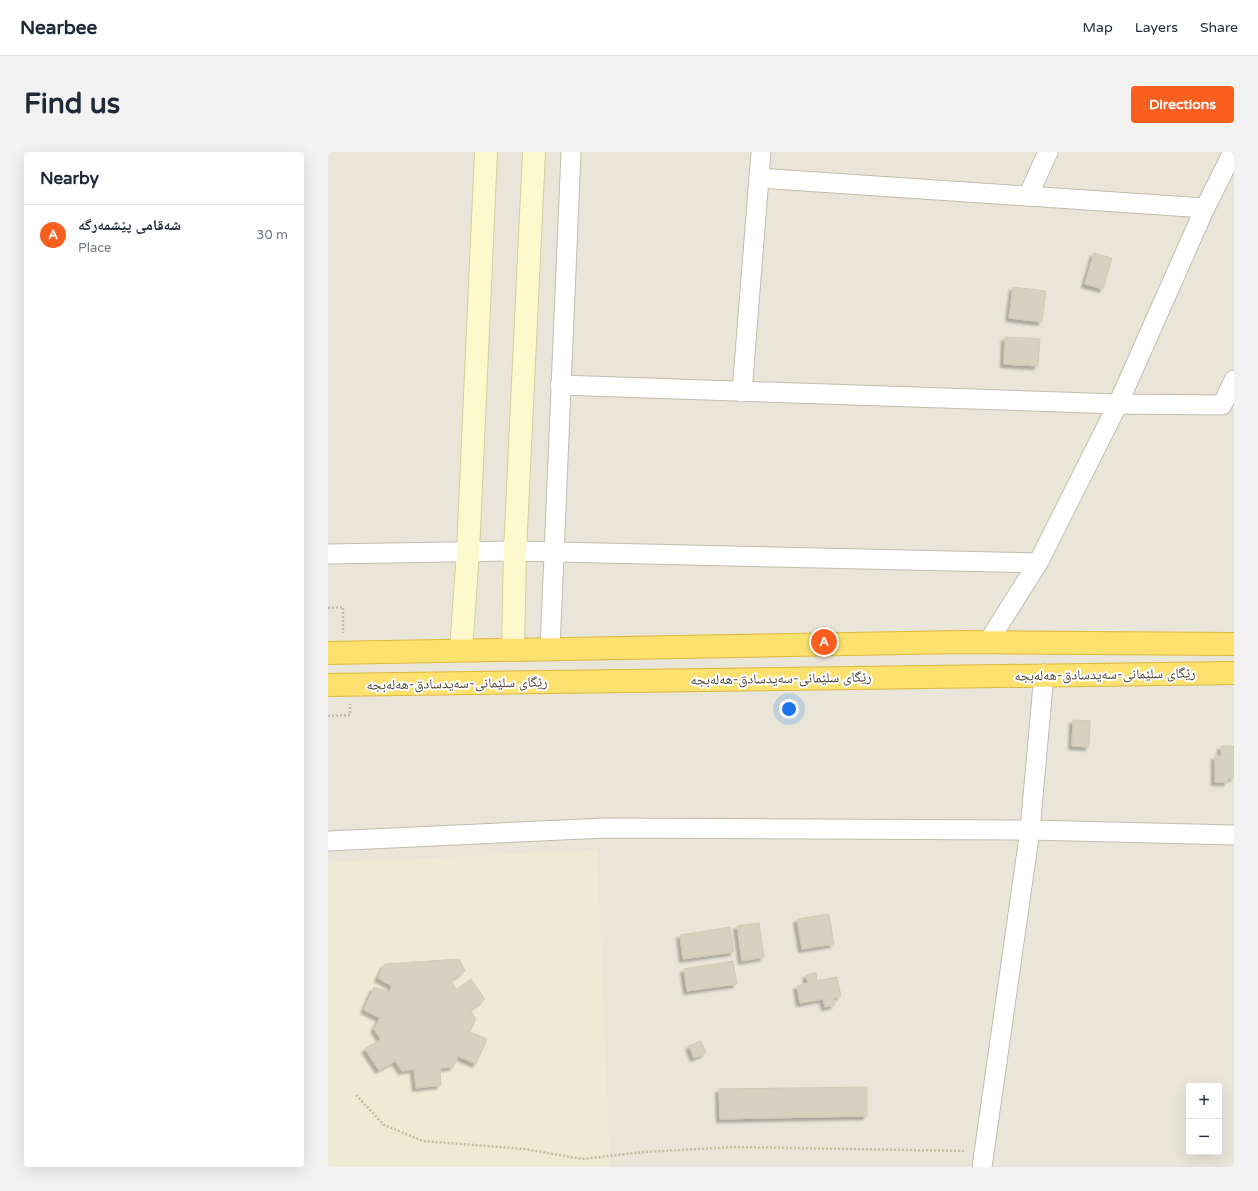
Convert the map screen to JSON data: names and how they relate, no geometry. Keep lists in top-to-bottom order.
{
  "streets": {
    "highway": ["رێگای سلێمانی-سەیدسادق-هەلەبجە"]
  },
  "page": {
    "header": "Nearbee",
    "nav": ["Map", "Layers", "Share"],
    "buttons": "Directions",
    "title": "Find us",
    "heading": "Nearby",
    "list": [
      {
        "mark": "A",
        "name": "شەقامی پێشمەرگە",
        "note": "Place",
        "value": "30 m"
      }
    ],
    "pins": "A",
    "map_buttons": ["+", "−"]
  }
}
